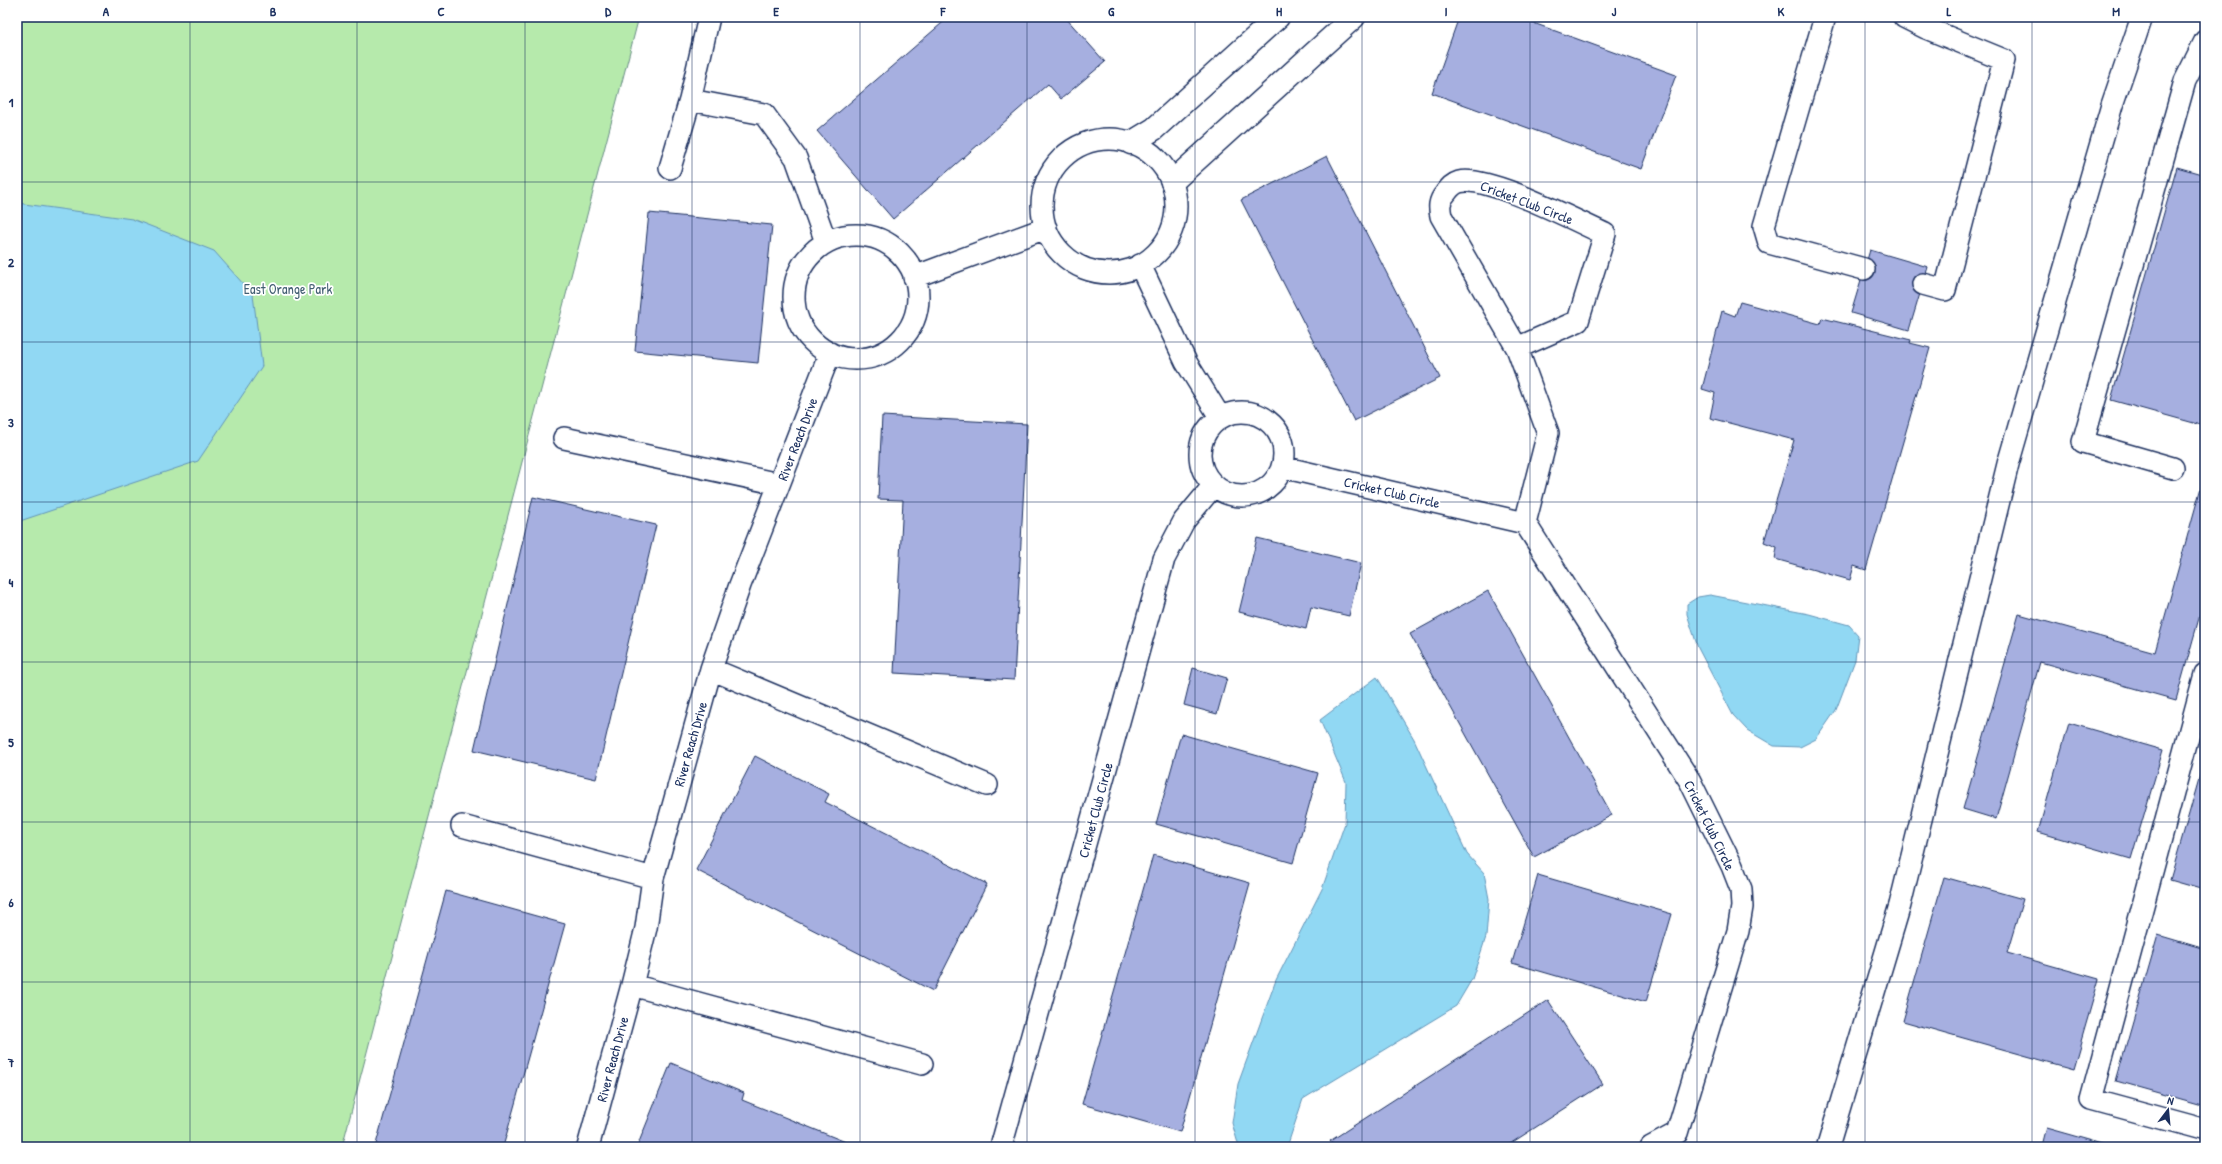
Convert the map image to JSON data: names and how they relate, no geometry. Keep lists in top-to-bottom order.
{
  "streets": {
    "lane": ["Cricket Club Circle", "River Reach Drive"]
  },
  "parks": ["East Orange Park"],
  "north": "top",
  "grid": {
    "columns": [
      "A",
      "B",
      "C",
      "D",
      "E",
      "F",
      "G",
      "H",
      "I",
      "J",
      "K",
      "L",
      "M"
    ],
    "rows": [
      "1",
      "2",
      "3",
      "4",
      "5",
      "6",
      "7"
    ]
  }
}
